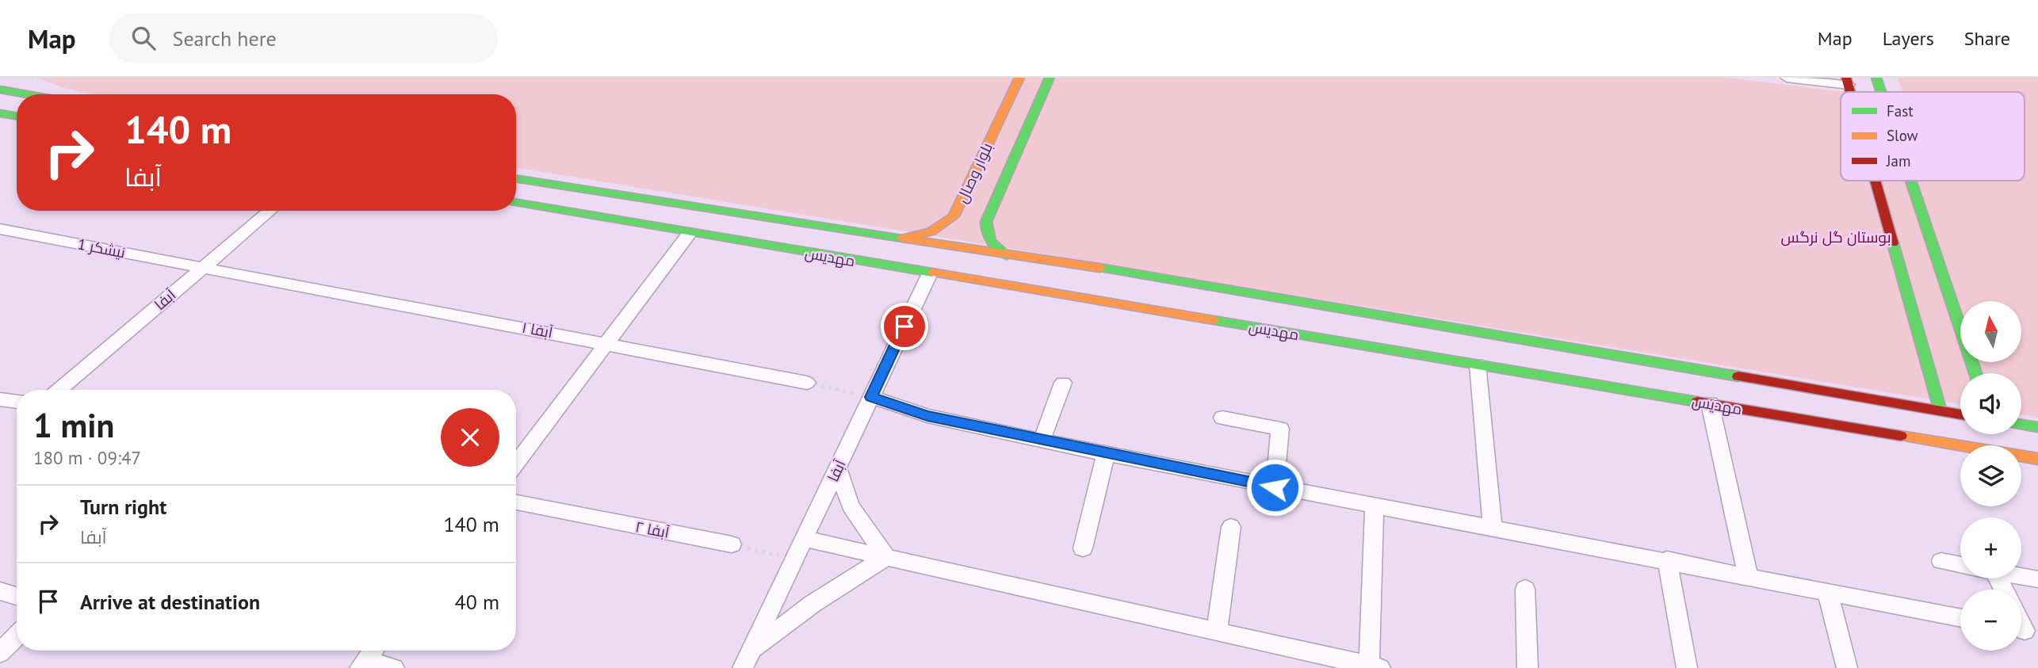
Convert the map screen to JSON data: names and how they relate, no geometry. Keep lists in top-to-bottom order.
{
  "streets": {
    "street": [
      "بلوار وصال",
      "نیشکر 1",
      "مهدیس",
      "آبفا",
      "آبفا ۱",
      "آبفا ۲"
    ]
  },
  "crossings": [
    ["بلوار وصال", "مهدیس"],
    ["نیشکر 1", "آبفا"],
    ["نیشکر 1", "آبفا ۱"],
    ["مهدیس", "آبفا"],
    ["آبفا", "آبفا ۱"]
  ],
  "parks": ["بوستان گل نرگس"],
  "legend": ["Fast", "Slow", "Jam"],
  "north": "top",
  "page": {
    "header": "Map",
    "search": "Search here",
    "nav": ["Map", "Layers", "Share"],
    "turn": ["140 m", "آبفا"],
    "map_buttons": ["+", "−"],
    "heading": ["1 min", "180 m · 09:47"],
    "list": [
      {
        "name": "Turn right",
        "note": "آبفا",
        "value": "140 m"
      },
      {
        "name": "Arrive at destination",
        "value": "40 m"
      }
    ]
  }
}
